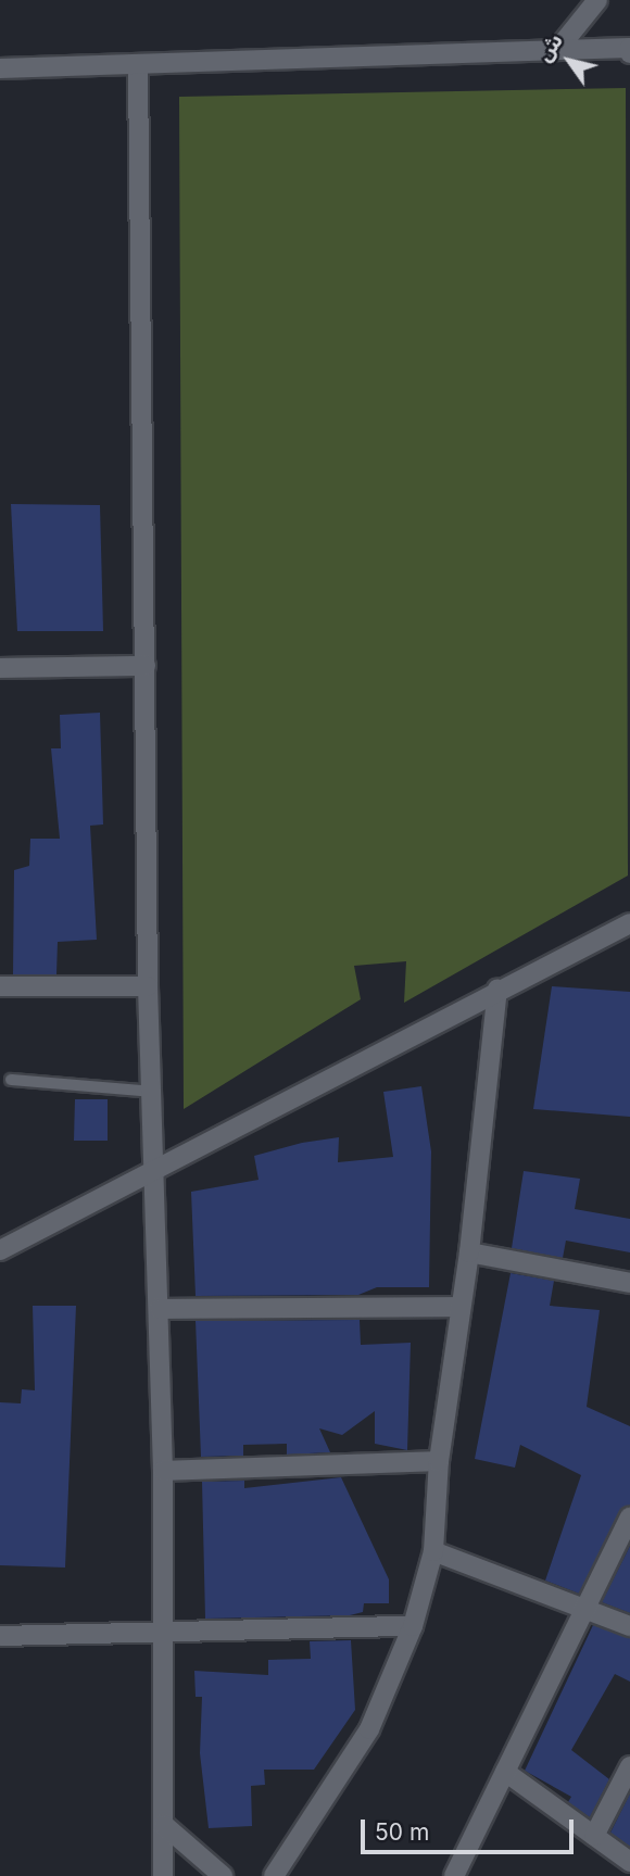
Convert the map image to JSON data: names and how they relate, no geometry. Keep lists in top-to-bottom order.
{
  "scale_bar": "50 m",
  "north": "top left"
}
